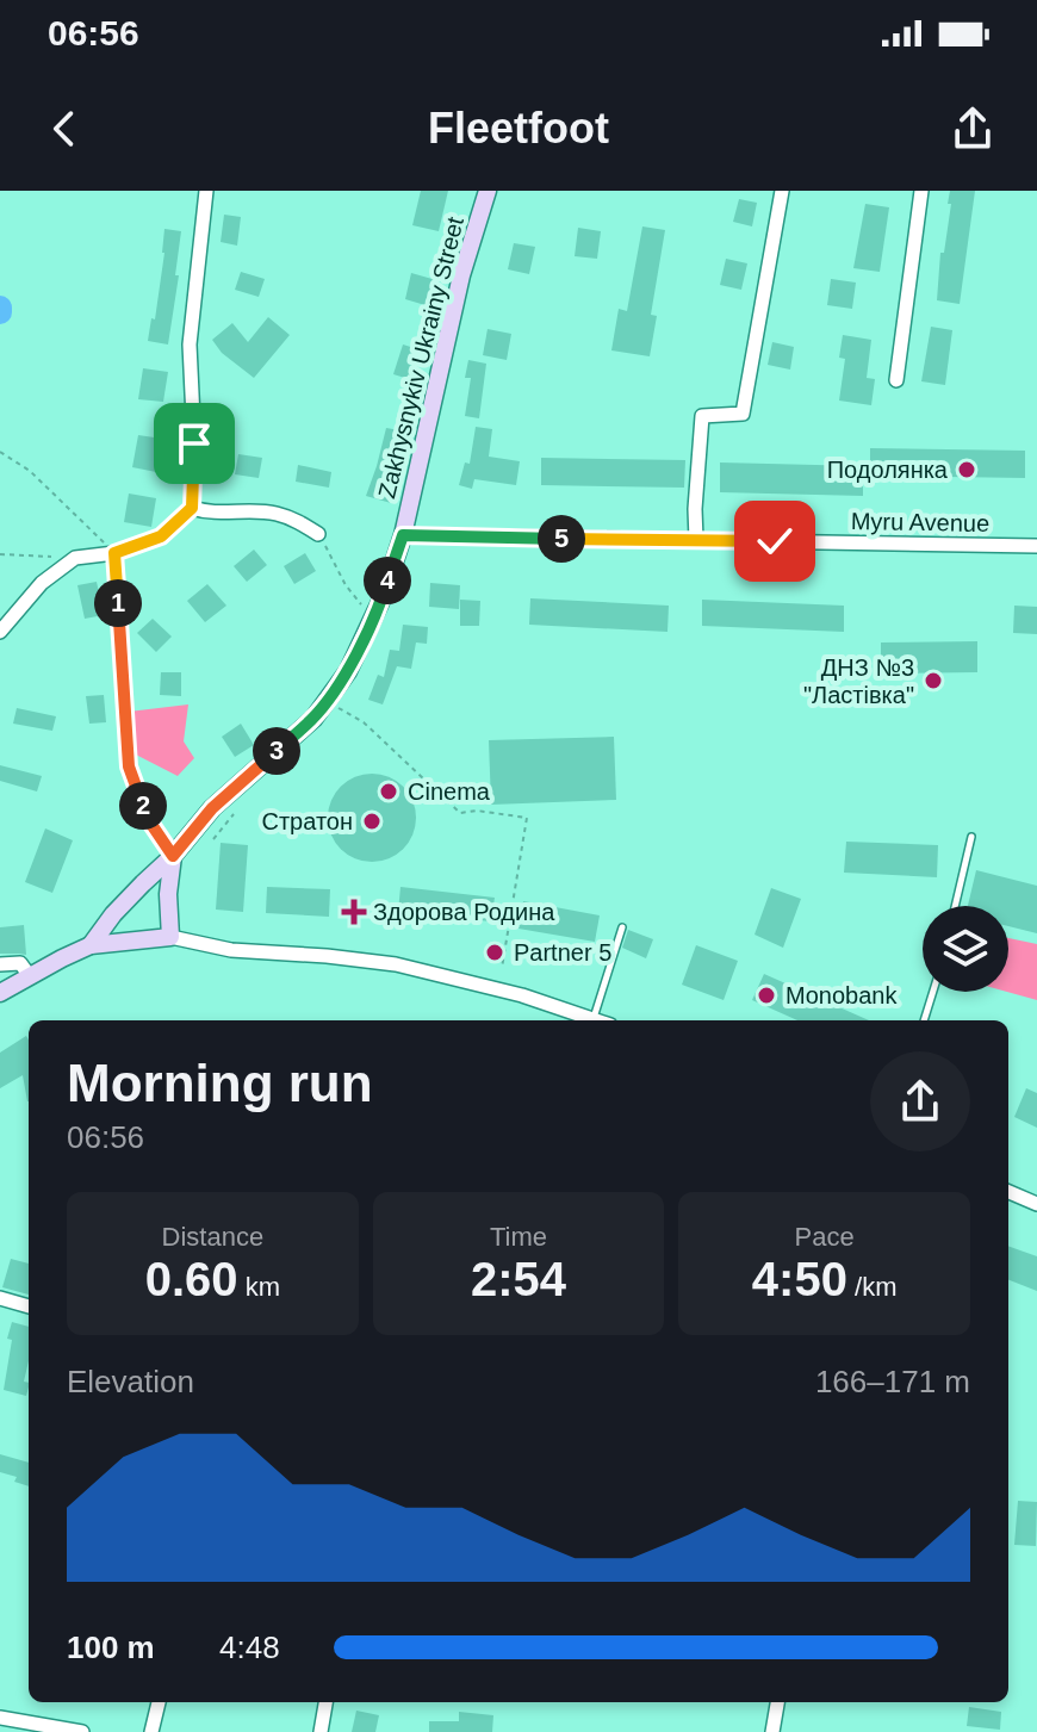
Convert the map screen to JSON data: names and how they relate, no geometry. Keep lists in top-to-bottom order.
{
  "streets": {
    "main road": ["Zakhysnykiv Ukrainy Street"],
    "street": ["Myru Avenue"]
  },
  "crossings": [
    ["Zakhysnykiv Ukrainy Street", "Myru Avenue"]
  ],
  "places": {
    "other": [
      "Подолянка",
      "ДНЗ №3 \"Ластівка\"",
      "Cinema",
      "Стратон",
      "Partner 5",
      "Monobank"
    ],
    "health": ["Здорова Родина"]
  },
  "page": {
    "status": "06:56",
    "header": "Fleetfoot",
    "pins": [
      "5",
      "4",
      "1",
      "3",
      "2"
    ],
    "heading": ["Morning run", "06:56"],
    "stats": [
      ["Distance", "0.60 km"],
      ["Time", "2:54"],
      ["Pace", "4:50 /km"]
    ],
    "chart": ["Elevation", "166–171 m"],
    "list": [
      {
        "name": "100 m",
        "note": "4:48"
      }
    ]
  }
}
